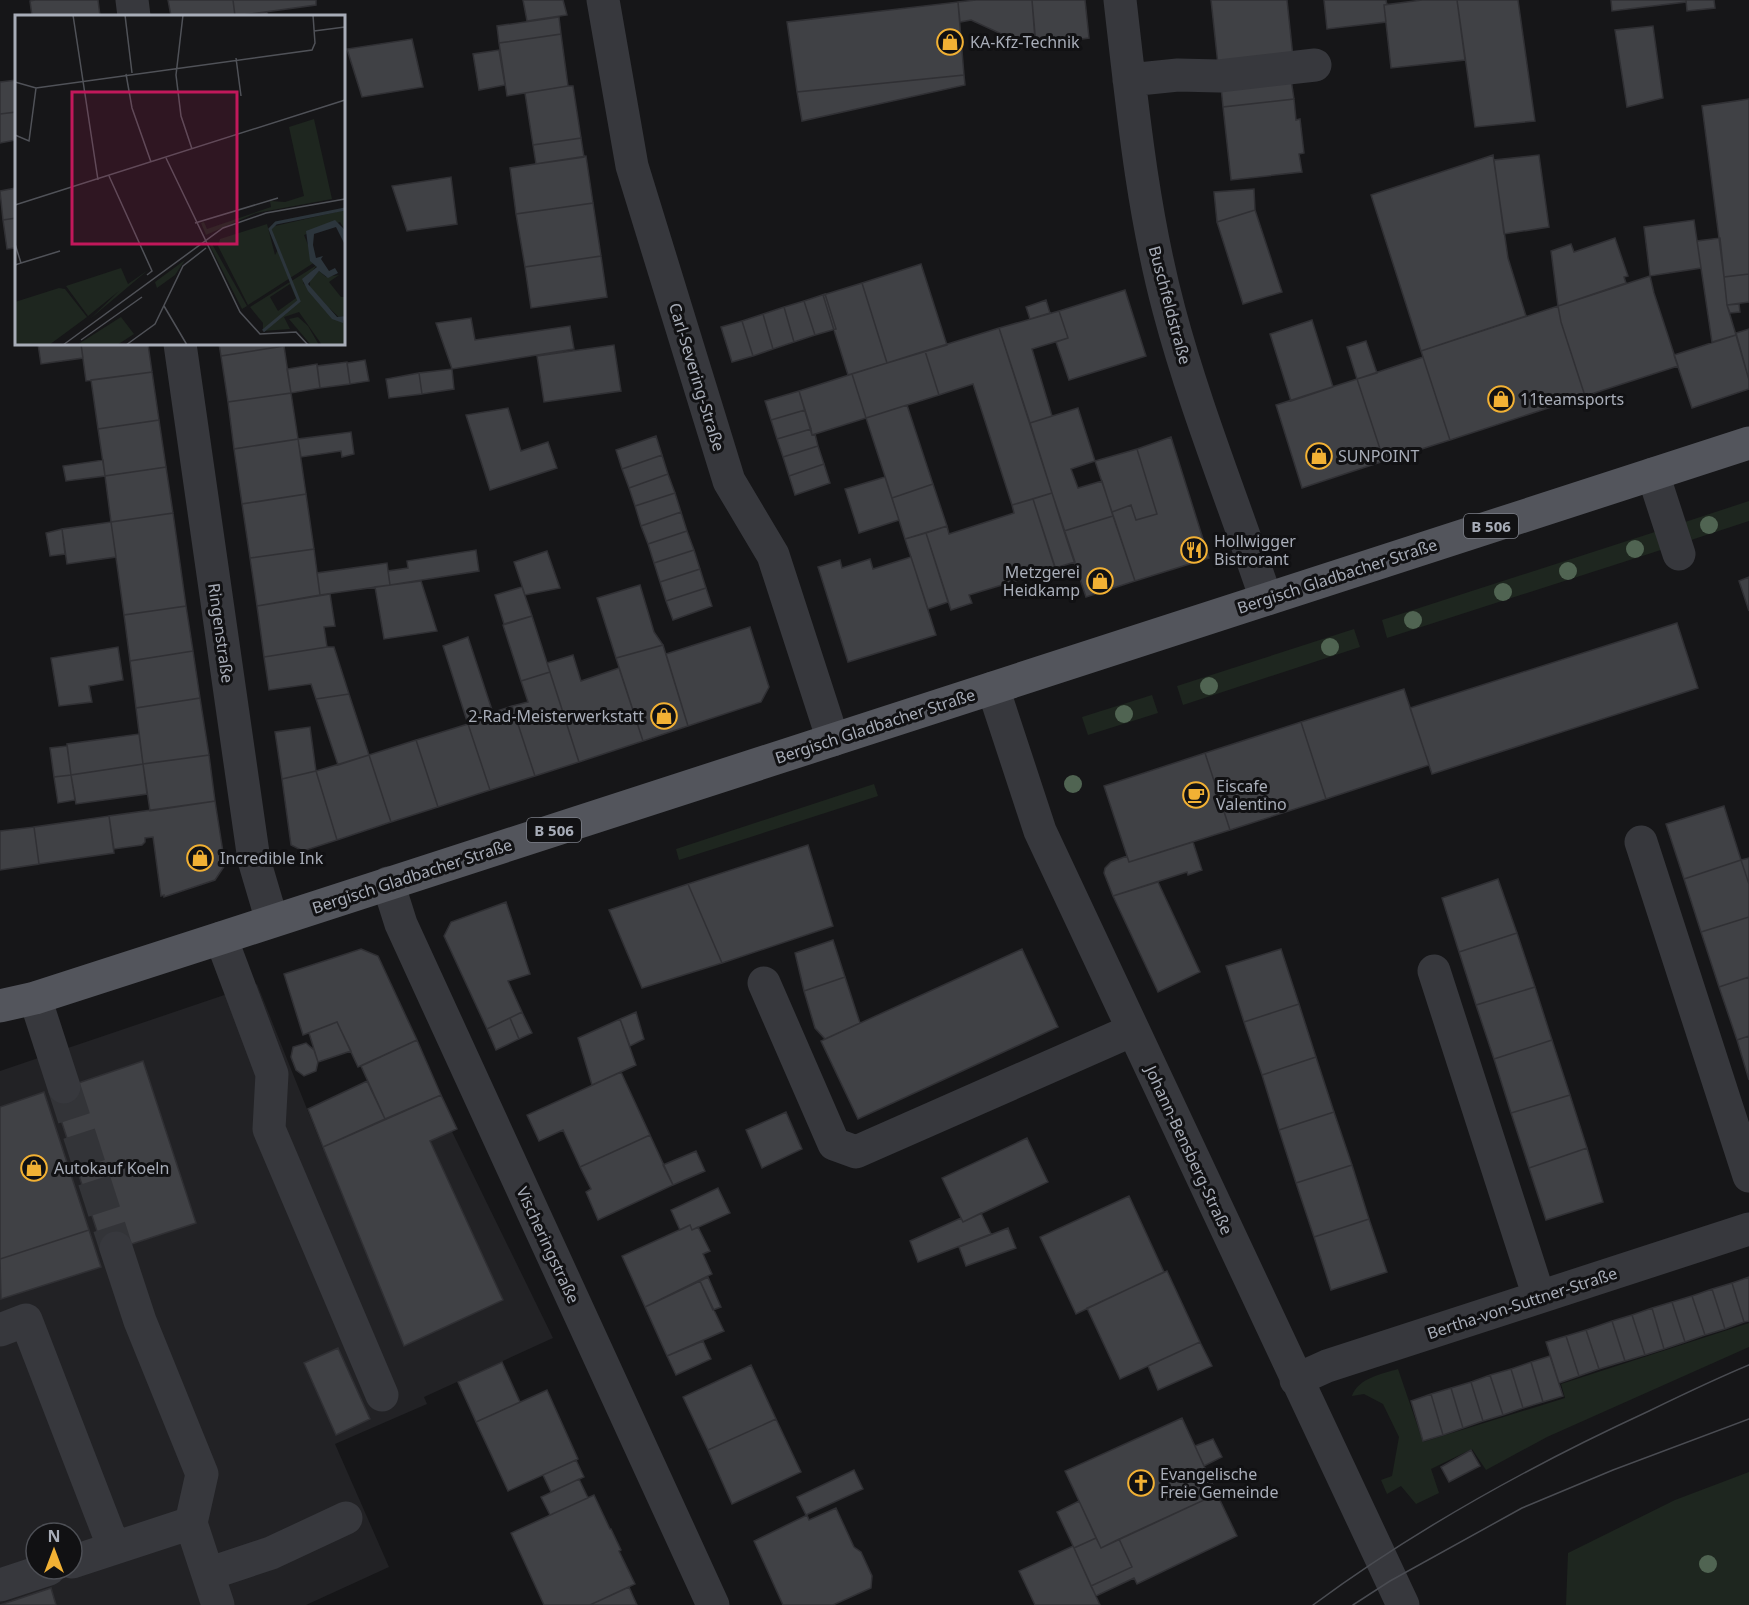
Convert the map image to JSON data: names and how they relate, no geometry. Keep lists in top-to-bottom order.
{
  "streets": {
    "main road": ["B 506", "Bergisch Gladbacher Straße"],
    "street": [
      "Buschfeldstraße",
      "Carl-Severing-Straße",
      "Ringenstraße",
      "Johann-Bensberg-Straße",
      "Vischeringstraße",
      "Bertha-von-Suttner-Straße"
    ]
  },
  "crossings": [
    ["Buschfeldstraße", "Bergisch Gladbacher Straße"],
    ["Carl-Severing-Straße", "Bergisch Gladbacher Straße"],
    ["Bergisch Gladbacher Straße", "Ringenstraße"],
    ["Bergisch Gladbacher Straße", "Johann-Bensberg-Straße"],
    ["Bergisch Gladbacher Straße", "Vischeringstraße"],
    ["Johann-Bensberg-Straße", "Bertha-von-Suttner-Straße"]
  ],
  "places": {
    "shop": [
      "KA-Kfz-Technik",
      "11teamsports",
      "SUNPOINT",
      "Metzgerei Heidkamp",
      "2-Rad-Meisterwerkstatt",
      "Incredible Ink",
      "Autokauf Koeln"
    ],
    "restaurant": ["Hollwigger Bistrorant"],
    "cafe": ["Eiscafe Valentino"],
    "church": ["Evangelische Freie Gemeinde"]
  },
  "north": "top"
}
